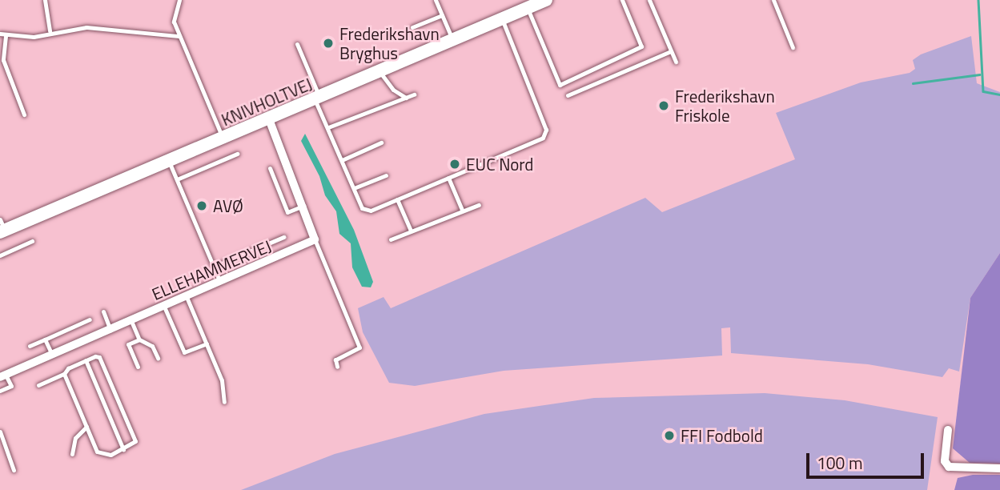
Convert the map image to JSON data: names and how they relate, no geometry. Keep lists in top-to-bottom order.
{
  "streets": {
    "street": ["KNIVHOLTVEJ", "ELLEHAMMERVEJ"]
  },
  "places": [
    "Frederikshavn Bryghus",
    "Frederikshavn Friskole",
    "EUC Nord",
    "AVØ",
    "FFI Fodbold"
  ],
  "scale_bar": "100 m"
}
